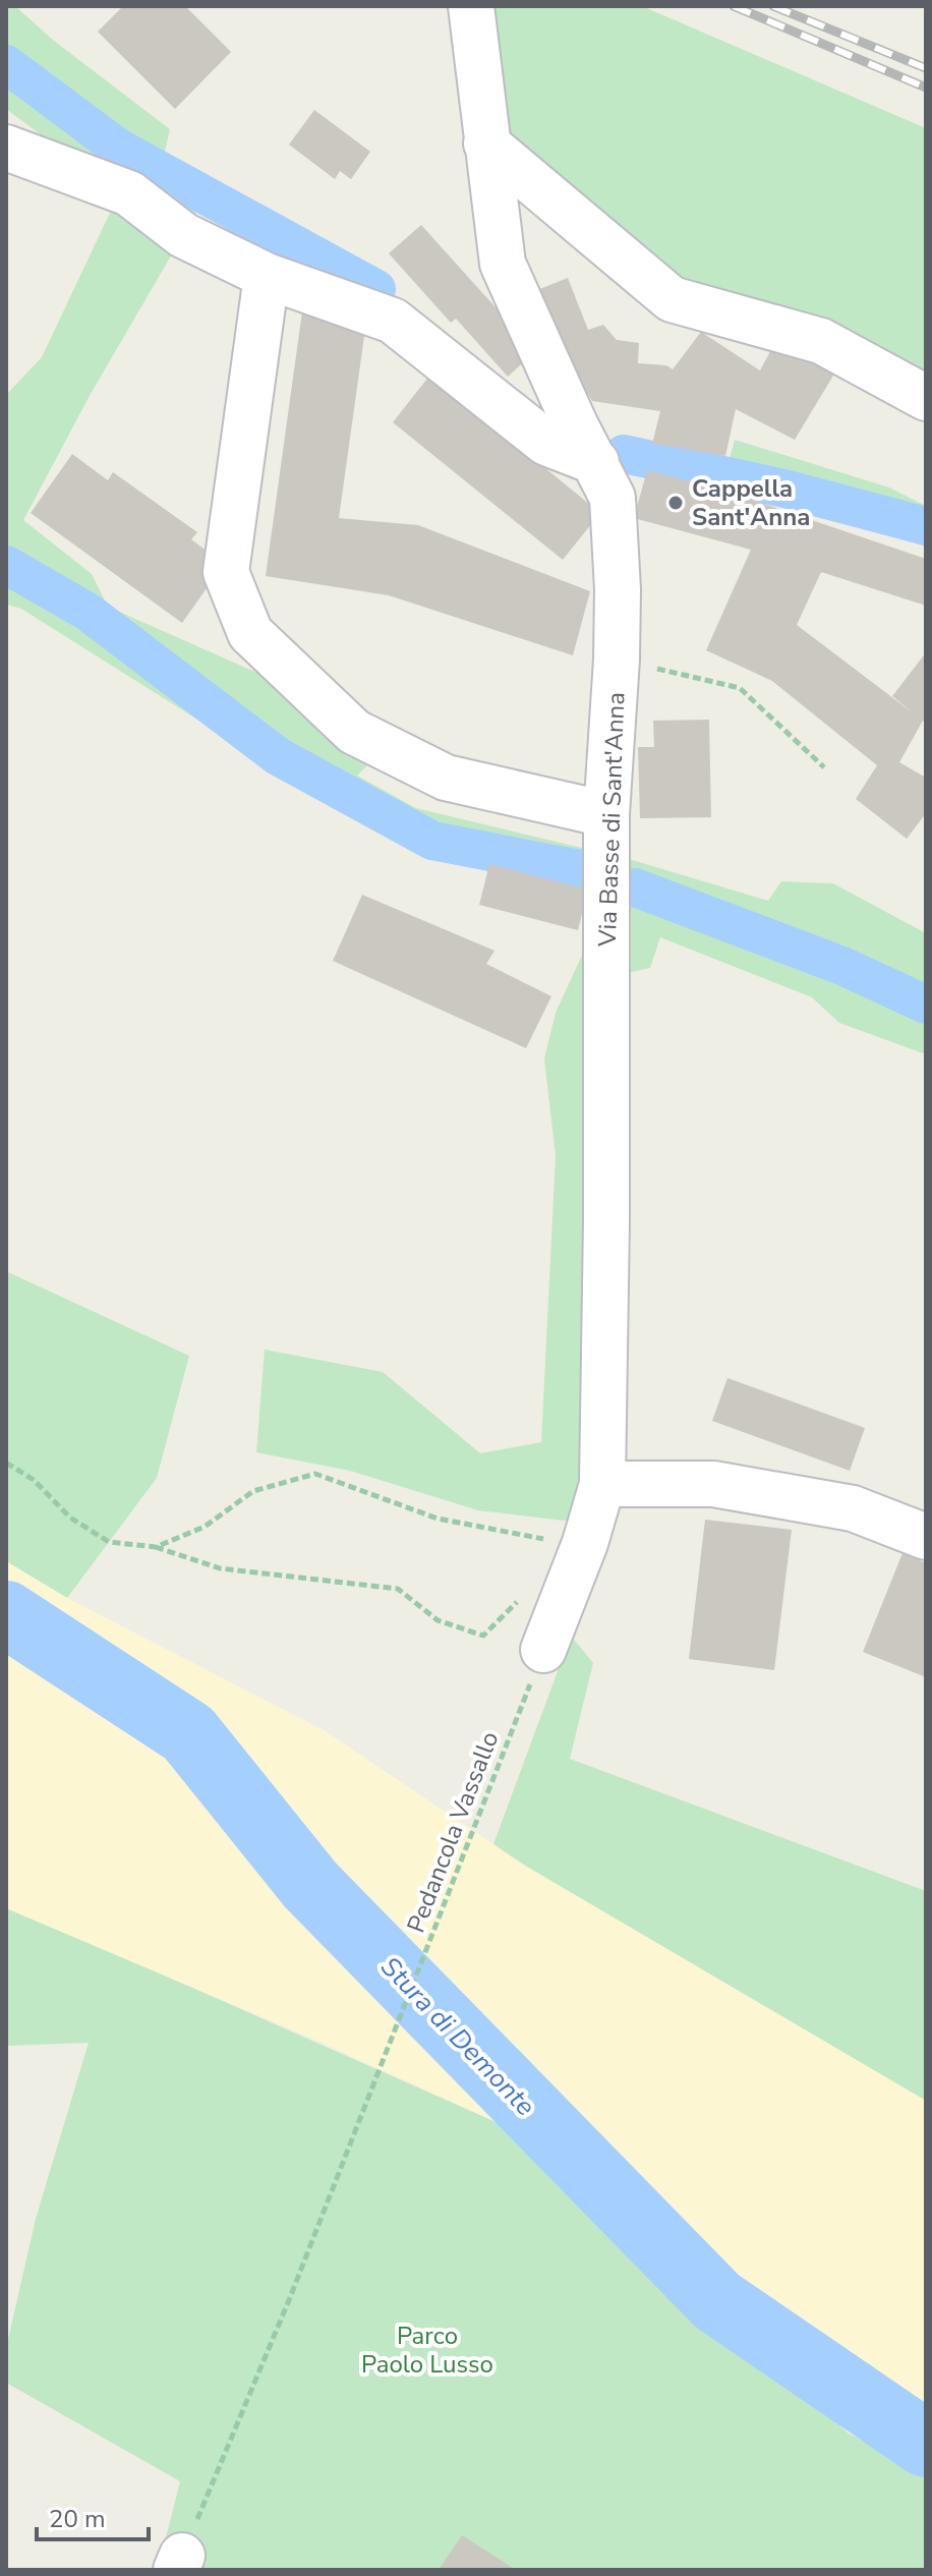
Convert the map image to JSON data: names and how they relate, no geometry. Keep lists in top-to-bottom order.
{
  "streets": {
    "street": ["Via Basse di Sant'Anna"],
    "path": ["Pedancola Vassallo"]
  },
  "crossings": [
    ["Via Basse di Sant'Anna", "Pedancola Vassallo"]
  ],
  "water": ["Stura di Demonte"],
  "parks": ["Parco Paolo Lusso"],
  "places": ["Cappella Sant'Anna"],
  "scale_bar": "20 m"
}
